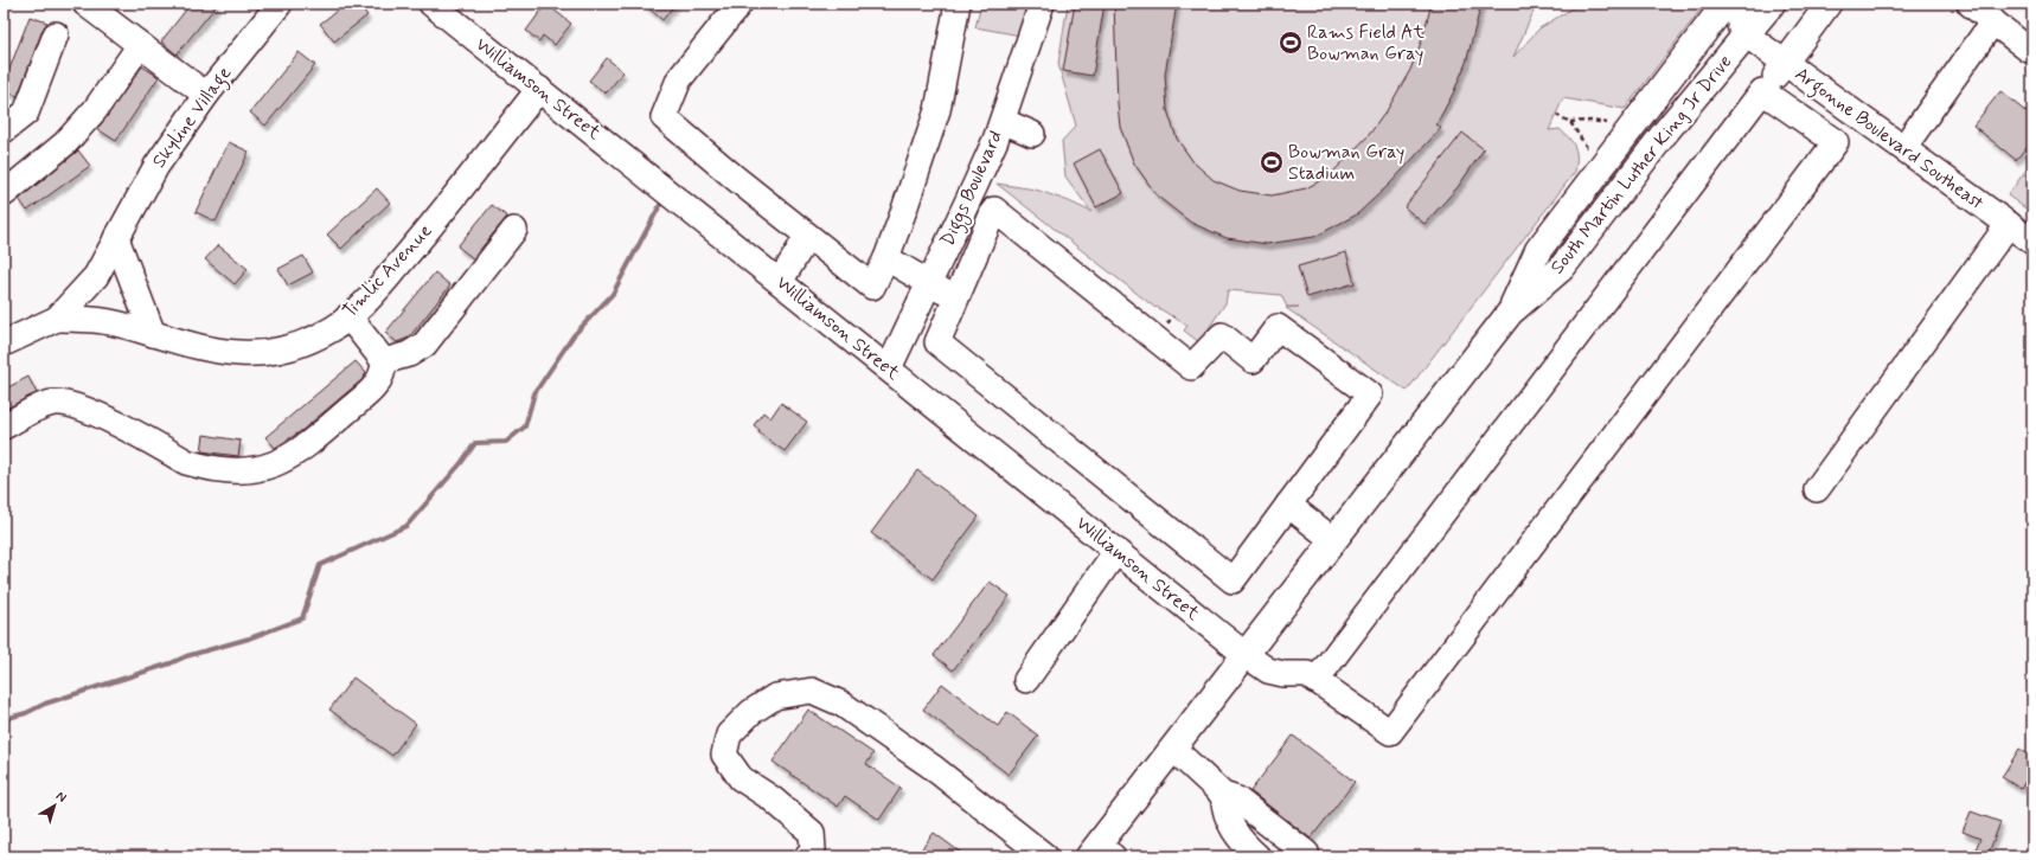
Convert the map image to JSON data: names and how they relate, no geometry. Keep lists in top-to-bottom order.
{
  "streets": {
    "main road": ["South Martin Luther King Jr Drive"],
    "street": [
      "Williamson Street",
      "Skyline Village",
      "Argonne Boulevard Southeast",
      "Diggs Boulevard",
      "Timlic Avenue"
    ]
  },
  "crossings": [
    ["Williamson Street", "Diggs Boulevard"],
    ["Williamson Street", "Timlic Avenue"],
    ["Skyline Village", "Timlic Avenue"],
    ["Argonne Boulevard Southeast", "South Martin Luther King Jr Drive"]
  ],
  "places": {
    "sports": ["Rams Field At Bowman Gray", "Bowman Gray Stadium"]
  },
  "north": "top right"
}
